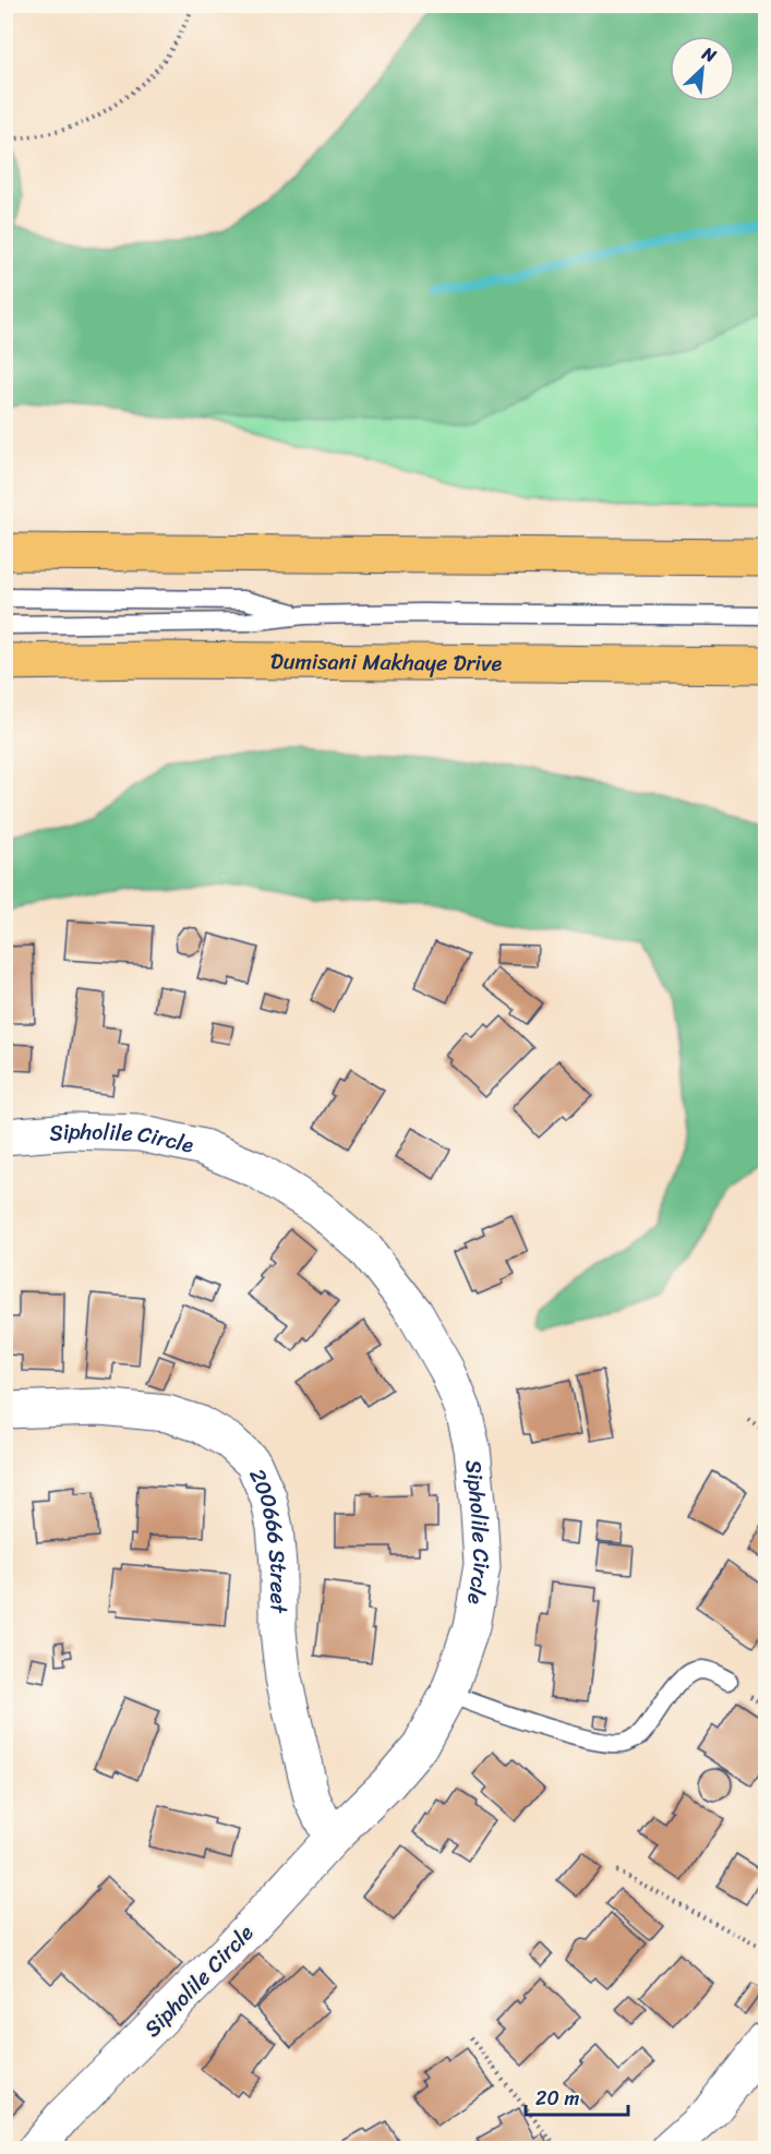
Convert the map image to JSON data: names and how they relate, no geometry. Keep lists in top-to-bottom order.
{
  "streets": {
    "main road": ["Dumisani Makhaye Drive"],
    "street": ["Sipholile Circle", "200666 Street"]
  },
  "crossings": [
    ["Sipholile Circle", "200666 Street"]
  ],
  "scale_bar": "20 m",
  "north": "top right"
}
